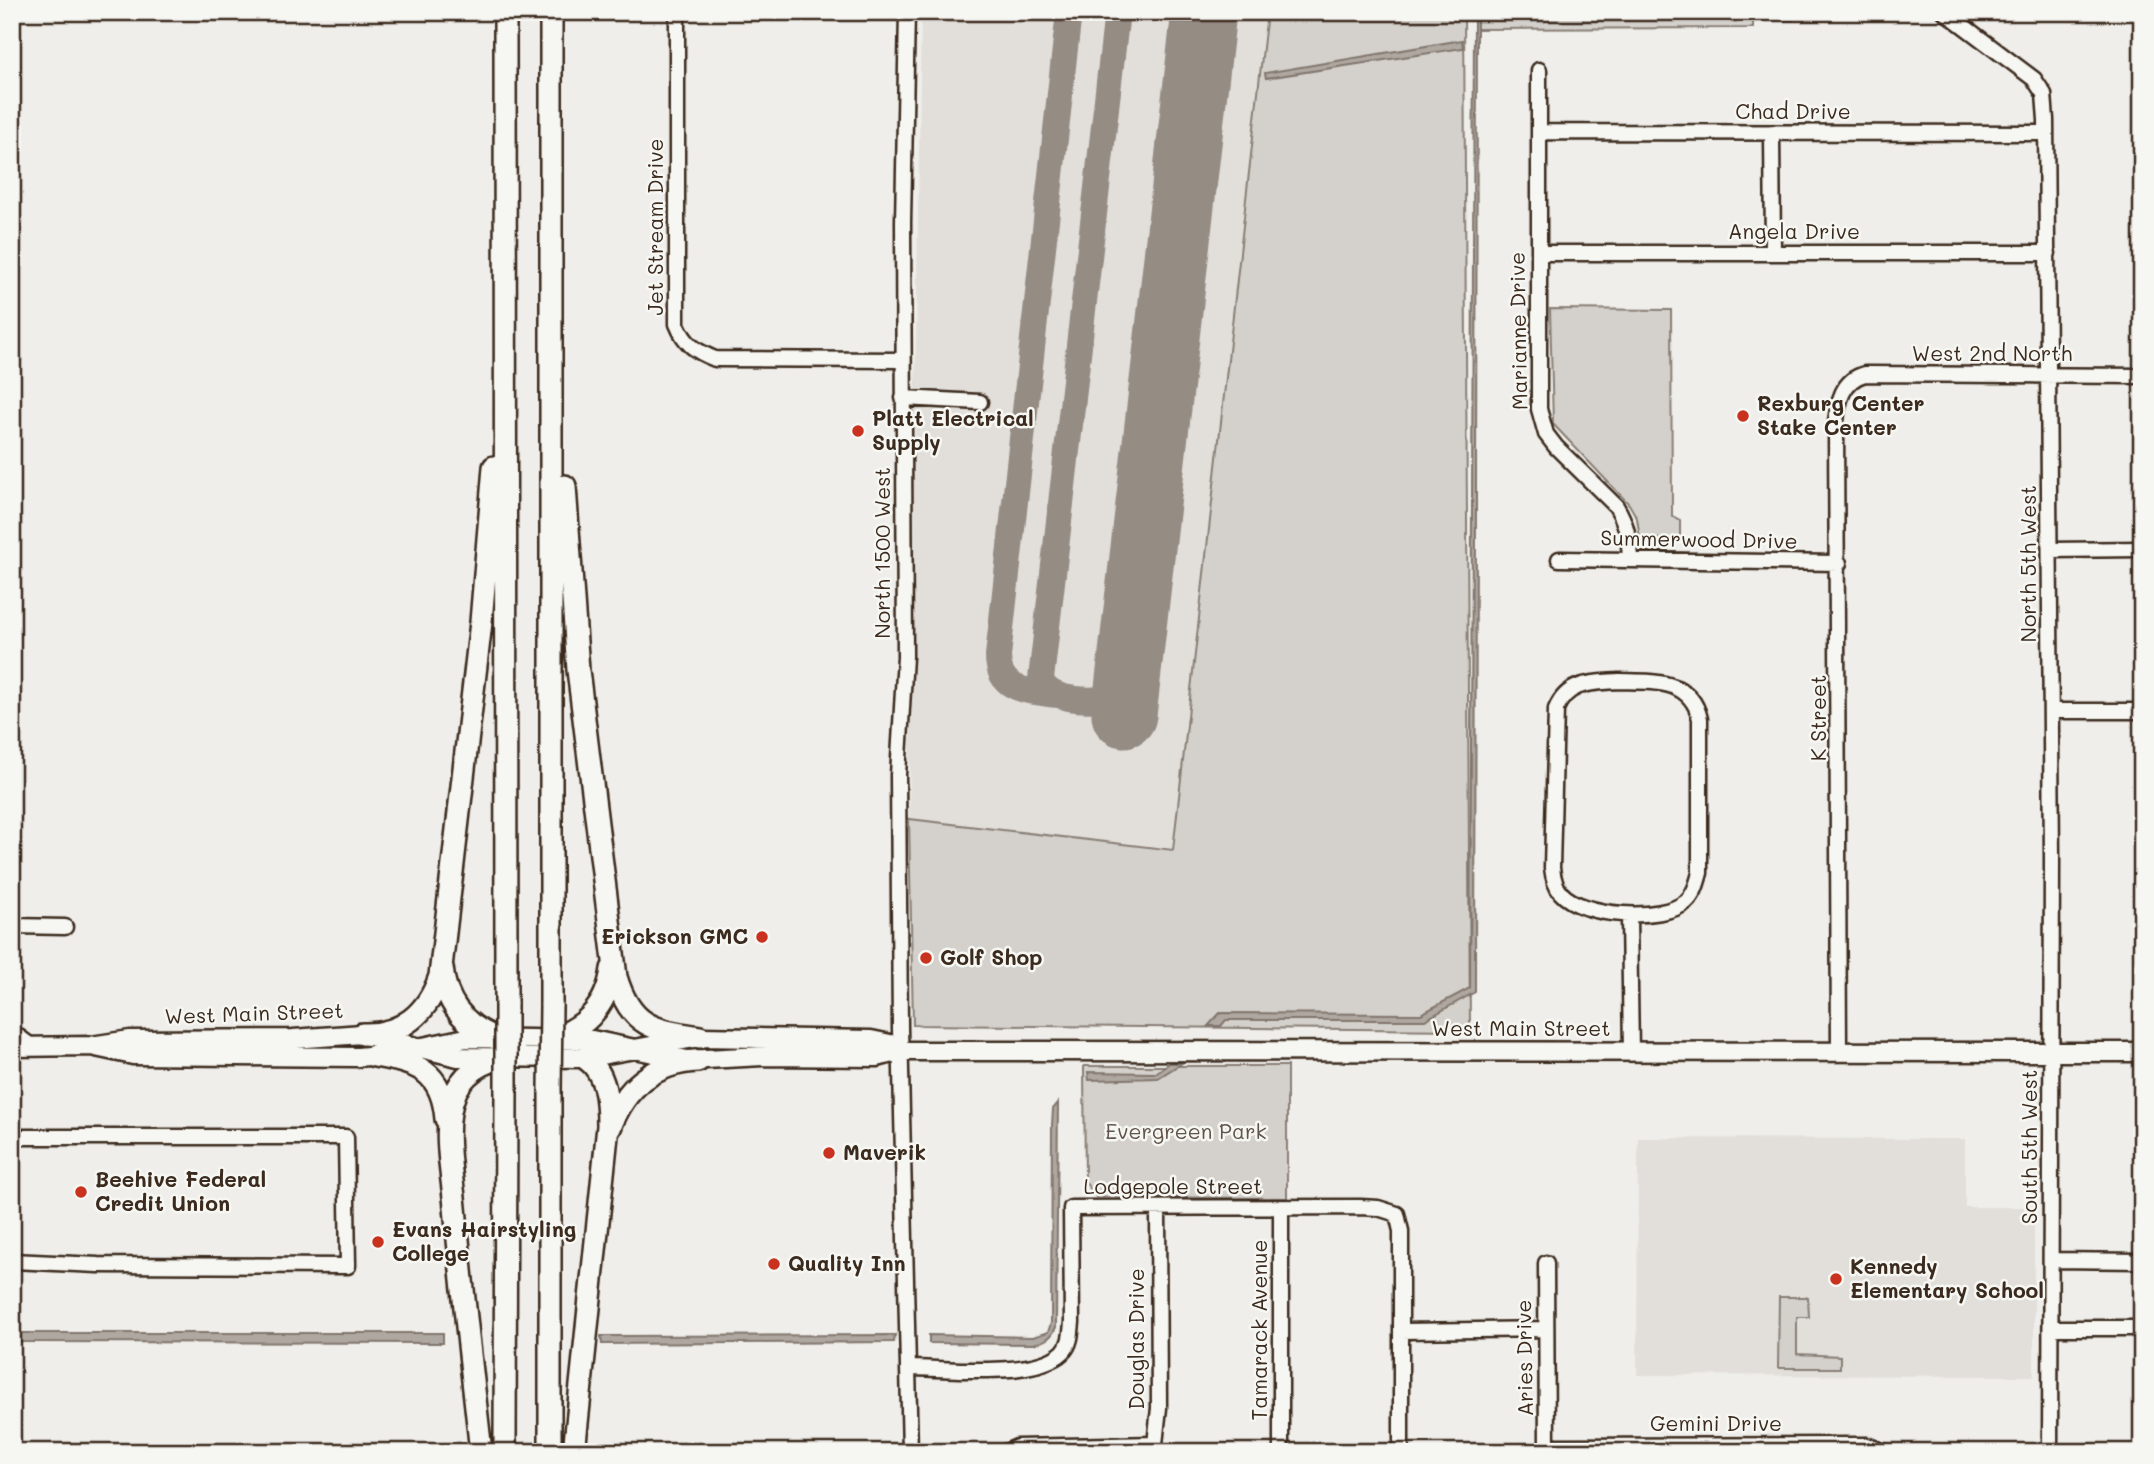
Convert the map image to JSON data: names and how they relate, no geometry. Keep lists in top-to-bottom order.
{
  "streets": {
    "main road": ["West Main Street"],
    "street": [
      "Chad Drive",
      "Jet Stream Drive",
      "Angela Drive",
      "Marianne Drive",
      "West 2nd North",
      "Summerwood Drive",
      "North 1500 West",
      "North 5th West",
      "K Street",
      "South 5th West",
      "Lodgepole Street",
      "Tamarack Avenue",
      "Douglas Drive",
      "Aries Drive",
      "Gemini Drive"
    ]
  },
  "crossings": [
    ["Chad Drive", "Marianne Drive"],
    ["Chad Drive", "North 5th West"],
    ["Jet Stream Drive", "North 1500 West"],
    ["Angela Drive", "Marianne Drive"],
    ["Angela Drive", "North 5th West"],
    ["Marianne Drive", "Summerwood Drive"],
    ["West 2nd North", "North 5th West"],
    ["West 2nd North", "K Street"],
    ["Summerwood Drive", "K Street"],
    ["North 1500 West", "West Main Street"],
    ["North 1500 West", "Lodgepole Street"],
    ["North 5th West", "West Main Street"],
    ["North 5th West", "South 5th West"],
    ["K Street", "West Main Street"],
    ["West Main Street", "South 5th West"],
    ["Lodgepole Street", "Tamarack Avenue"],
    ["Lodgepole Street", "Douglas Drive"],
    ["Aries Drive", "Gemini Drive"]
  ],
  "parks": ["Evergreen Park"],
  "places": [
    "Rexburg Center Stake Center",
    "Platt Electrical Supply",
    "Erickson GMC",
    "Golf Shop",
    "Maverik",
    "Beehive Federal Credit Union",
    "Evans Hairstyling College",
    "Quality Inn",
    "Kennedy Elementary School"
  ]
}
